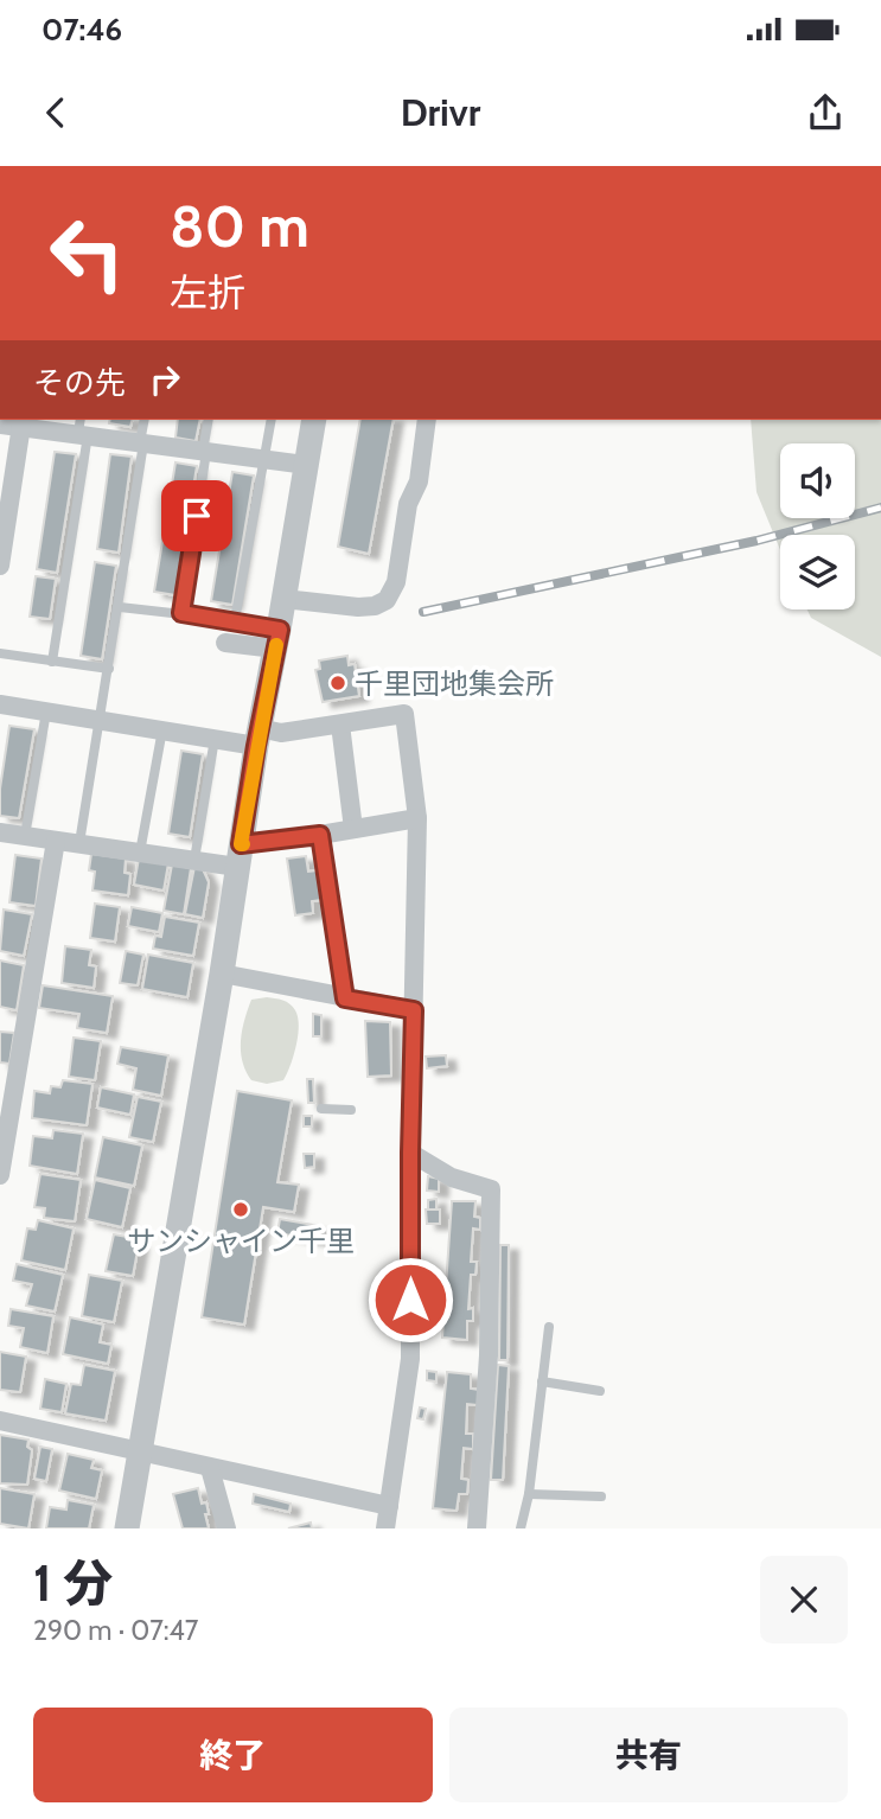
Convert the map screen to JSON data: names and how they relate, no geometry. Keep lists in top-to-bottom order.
{
  "places": ["千里団地集会所", "サンシャイン千里"],
  "page": {
    "status": "07:46",
    "header": "Drivr",
    "turn": ["80 m", "左折"],
    "then": "その先",
    "heading": ["1 分", "290 m · 07:47"],
    "buttons": ["終了", "共有"]
  }
}
